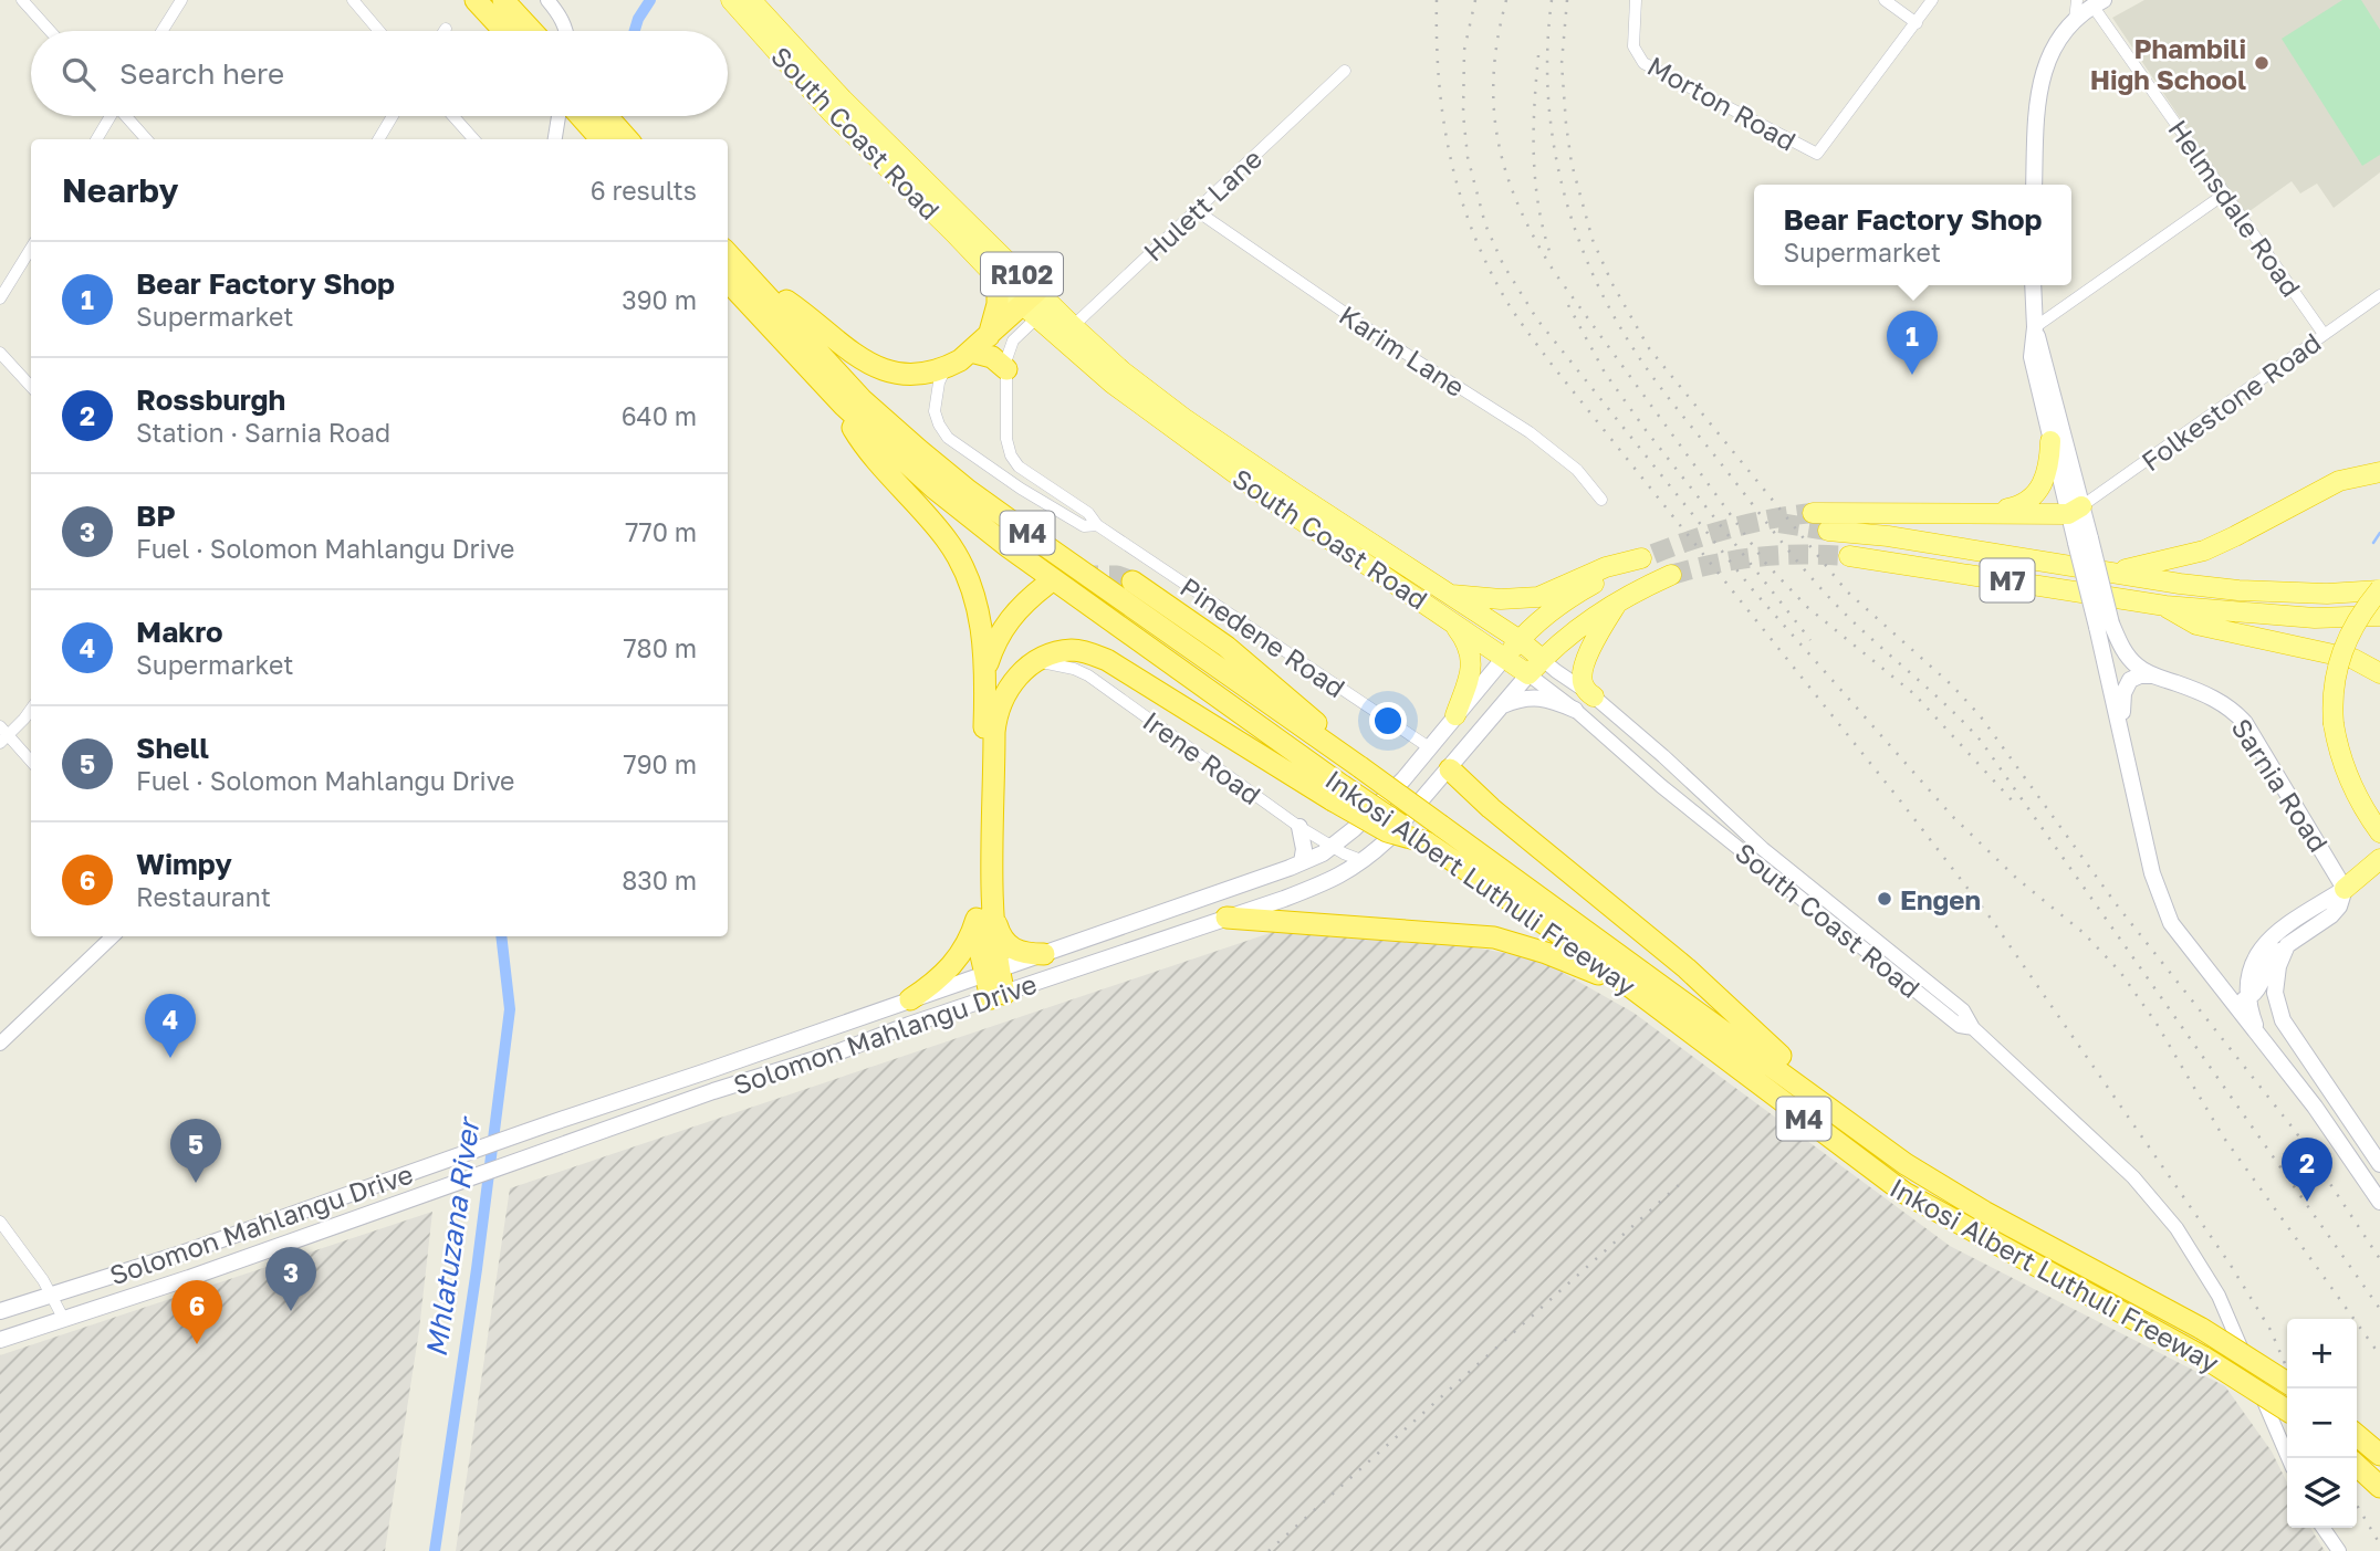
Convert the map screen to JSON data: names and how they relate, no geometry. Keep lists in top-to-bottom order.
{
  "streets": {
    "highway": [
      "South Coast Road",
      "R102",
      "M4",
      "M7",
      "Inkosi Albert Luthuli Freeway",
      "Solomon Mahlangu Drive"
    ],
    "main road": ["Sarnia Road"],
    "street": [
      "Morton Road",
      "Hulett Lane",
      "Helmsdale Road",
      "Karim Lane",
      "Folkestone Road",
      "Pinedene Road",
      "Irene Road"
    ]
  },
  "crossings": [
    ["South Coast Road", "Hulett Lane"],
    ["South Coast Road", "Solomon Mahlangu Drive"],
    ["Hulett Lane", "Karim Lane"],
    ["Helmsdale Road", "Folkestone Road"],
    ["Folkestone Road", "Sarnia Road"],
    ["Pinedene Road", "Solomon Mahlangu Drive"],
    ["Irene Road", "Solomon Mahlangu Drive"]
  ],
  "water": ["Mhlatuzana River"],
  "places": ["Phambili High School", "Engen"],
  "page": {
    "search": "Search here",
    "heading": ["Nearby", "6 results"],
    "popup": ["Bear Factory Shop", "Supermarket"],
    "list": [
      {
        "mark": "1",
        "name": "Bear Factory Shop",
        "note": "Supermarket",
        "value": "390 m"
      },
      {
        "mark": "2",
        "name": "Rossburgh",
        "note": "Station · Sarnia Road",
        "value": "640 m"
      },
      {
        "mark": "3",
        "name": "BP",
        "note": "Fuel · Solomon Mahlangu Drive",
        "value": "770 m"
      },
      {
        "mark": "4",
        "name": "Makro",
        "note": "Supermarket",
        "value": "780 m"
      },
      {
        "mark": "5",
        "name": "Shell",
        "note": "Fuel · Solomon Mahlangu Drive",
        "value": "790 m"
      },
      {
        "mark": "6",
        "name": "Wimpy",
        "note": "Restaurant",
        "value": "830 m"
      }
    ],
    "pins": [
      "1",
      "4",
      "5",
      "2",
      "3",
      "6"
    ],
    "map_buttons": ["+", "−"]
  }
}
